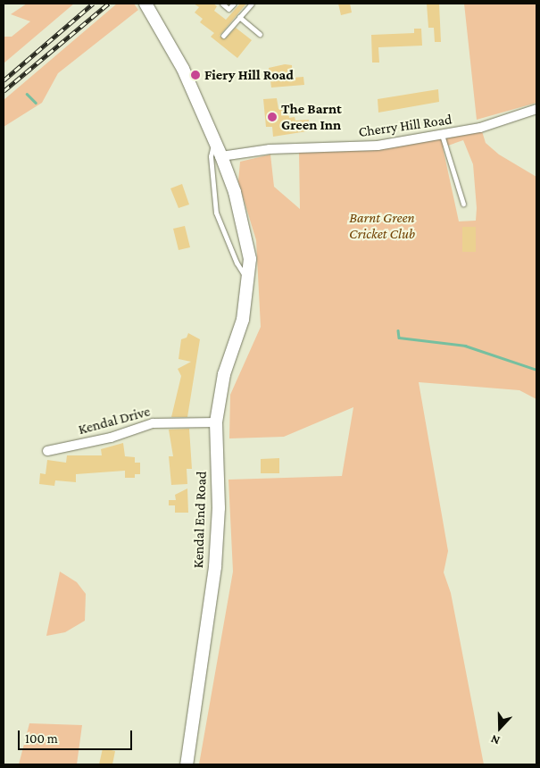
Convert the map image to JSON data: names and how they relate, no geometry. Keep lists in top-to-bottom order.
{
  "streets": {
    "main road": ["Kendal End Road"],
    "street": ["Cherry Hill Road", "Kendal Drive"]
  },
  "crossings": [
    ["Cherry Hill Road", "Kendal End Road"],
    ["Kendal Drive", "Kendal End Road"]
  ],
  "parks": ["Barnt Green Cricket Club"],
  "places": ["Fiery Hill Road", "The Barnt Green Inn"],
  "scale_bar": "100 m",
  "north": "bottom"
}
